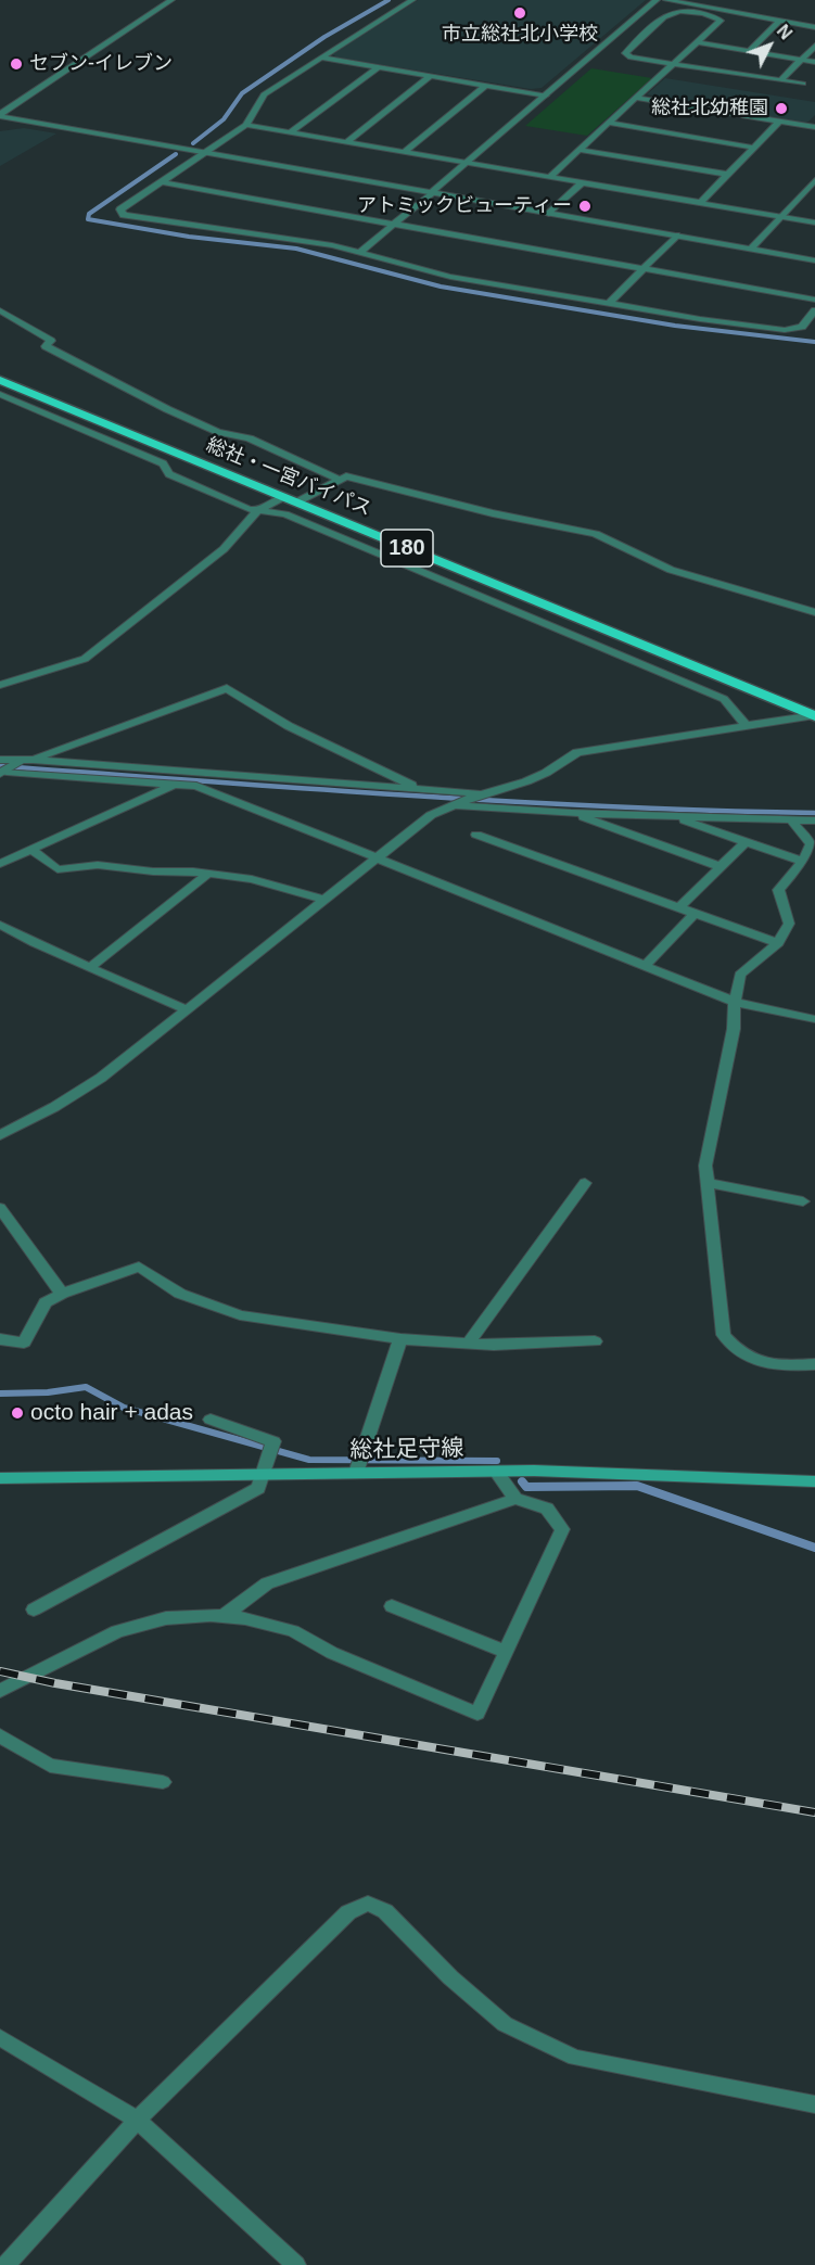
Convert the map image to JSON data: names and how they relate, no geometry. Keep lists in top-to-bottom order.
{
  "streets": {
    "highway": ["総社・一宮バイパス", "180"],
    "main road": ["総社足守線"]
  },
  "places": [
    "市立総社北小学校",
    "セブン-イレブン",
    "総社北幼稚園",
    "アトミックビューティー",
    "octo hair + adas"
  ],
  "north": "top right"
}
